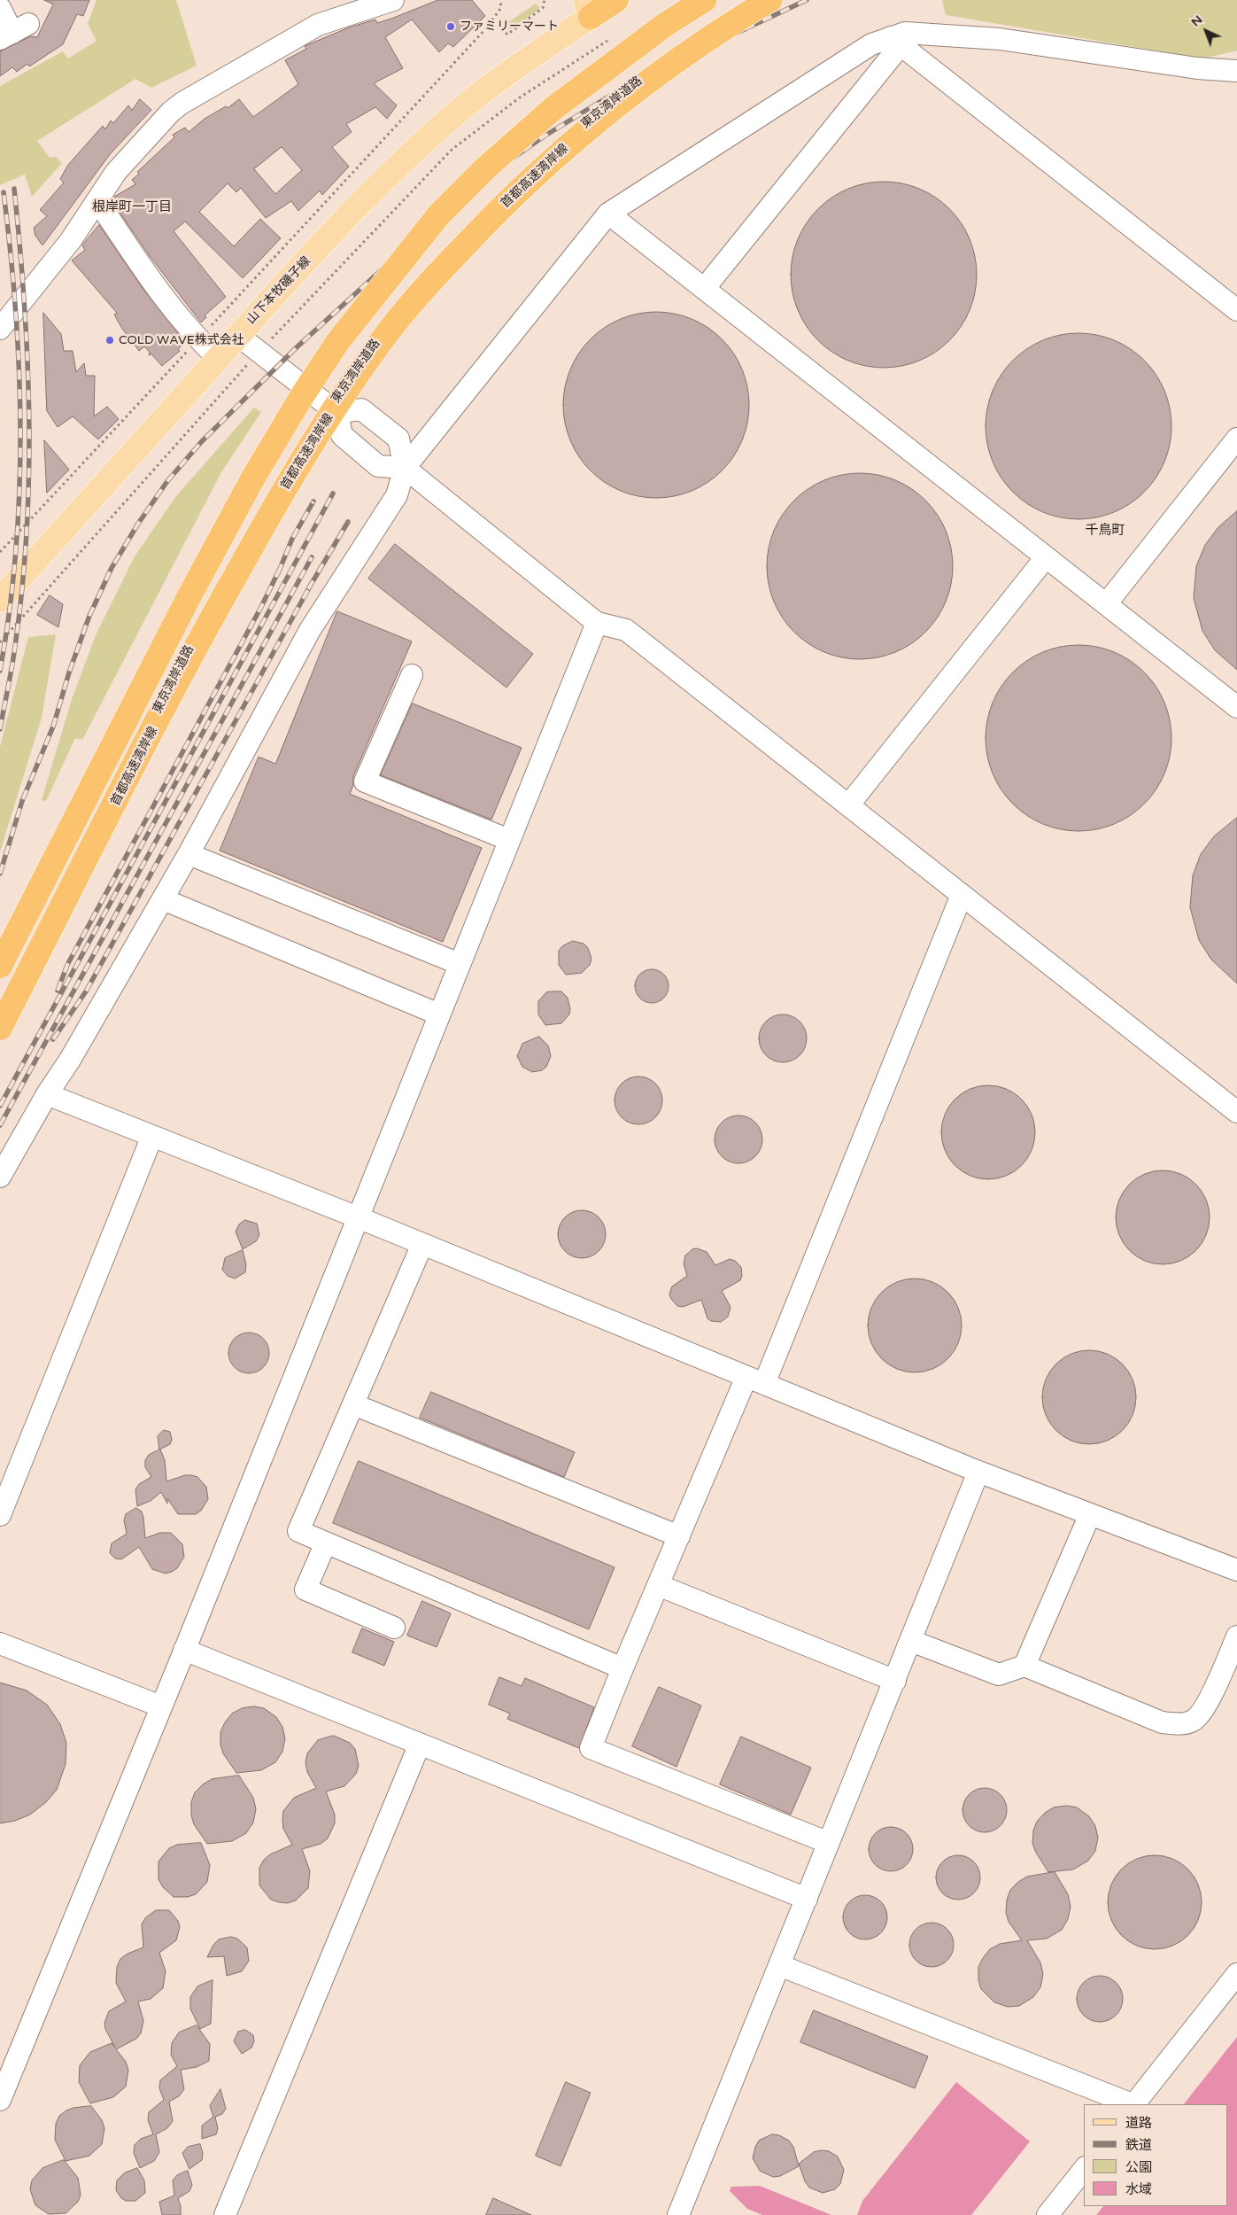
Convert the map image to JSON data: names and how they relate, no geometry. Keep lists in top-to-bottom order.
{
  "streets": {
    "highway": ["東京湾岸道路", "首都高速湾岸線"],
    "main road": ["山下本牧磯子線"]
  },
  "districts": ["根岸町一丁目", "千鳥町"],
  "places": ["ファミリーマート", "COLD WAVE株式会社"],
  "legend": [
    "道路",
    "鉄道",
    "公園",
    "水域"
  ],
  "north": "top left"
}
